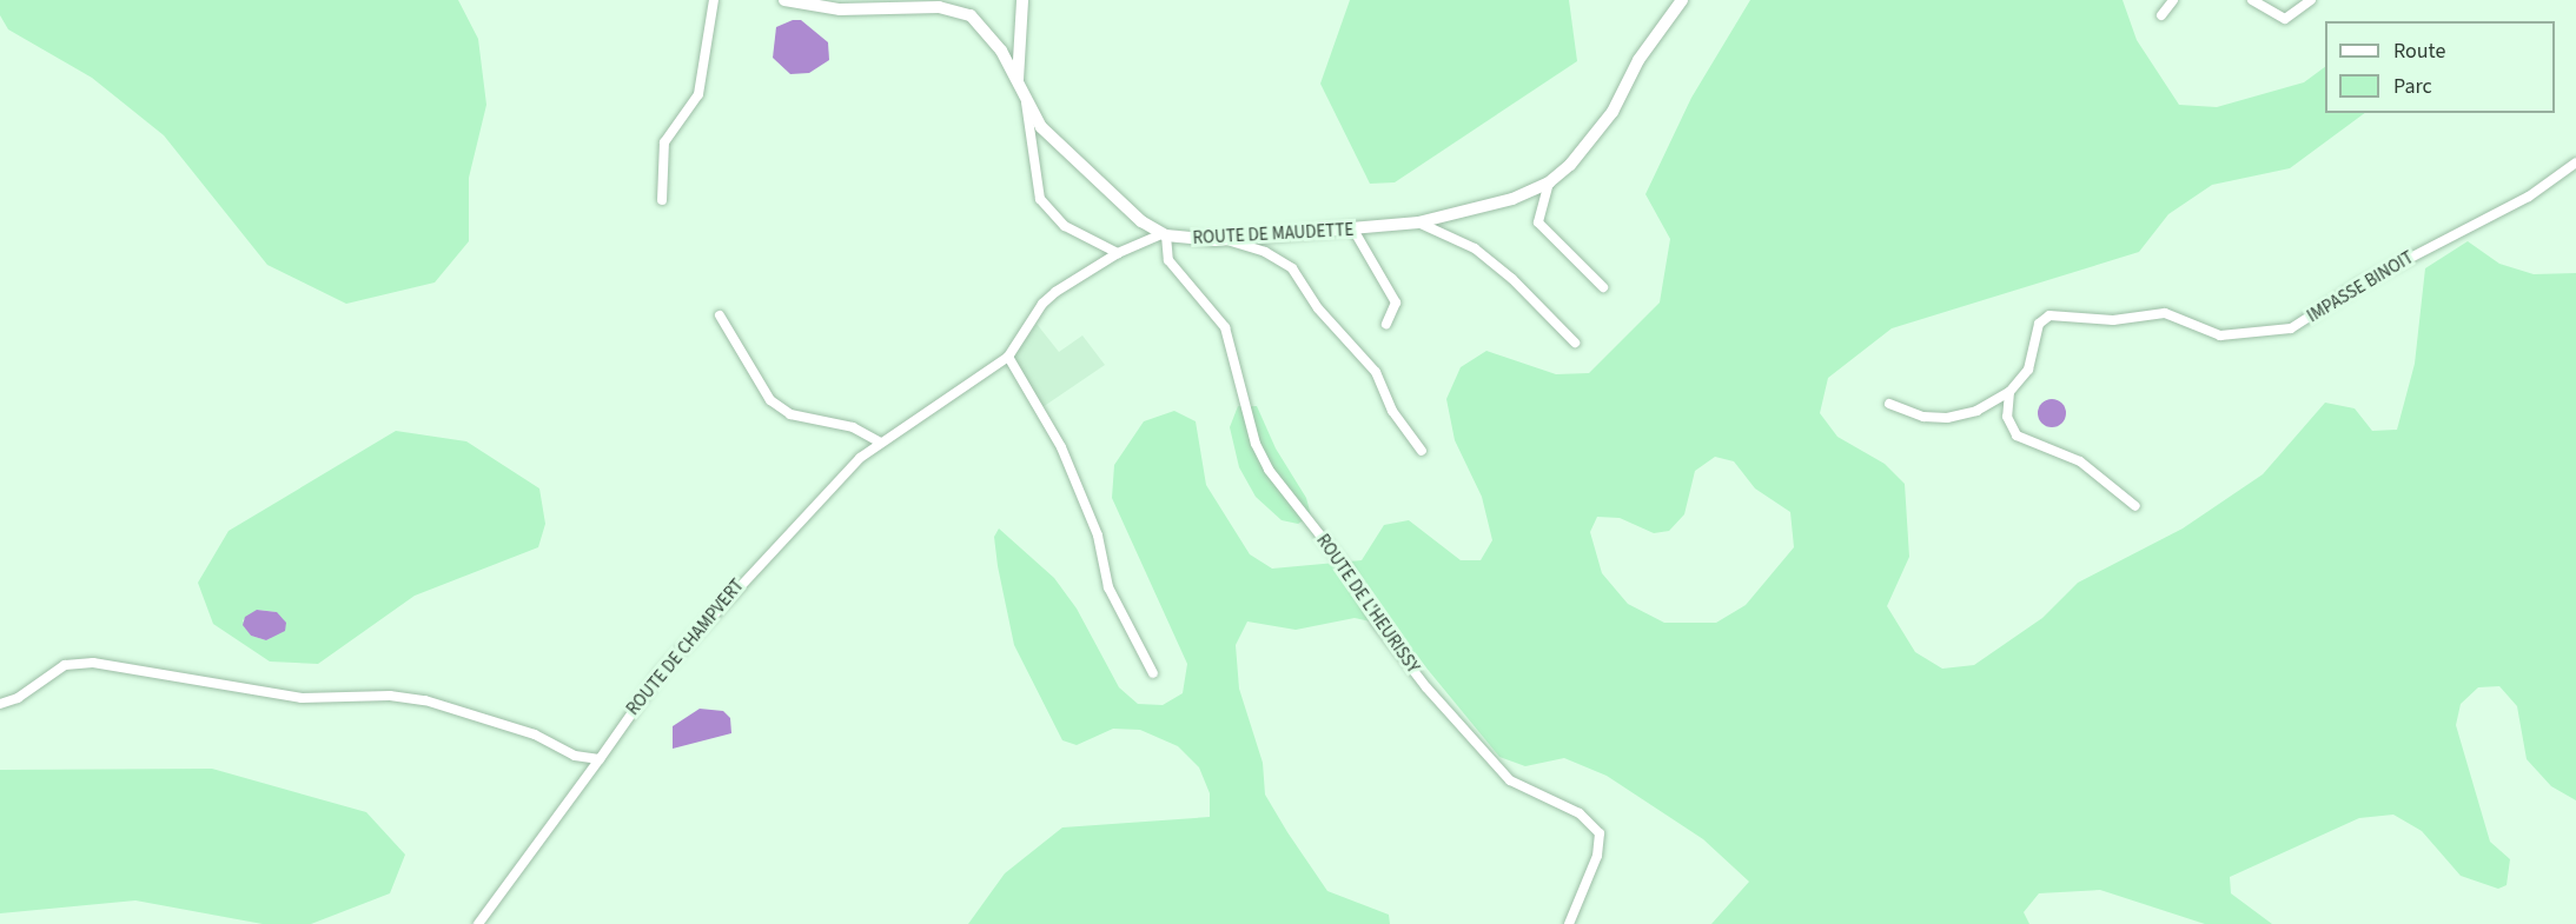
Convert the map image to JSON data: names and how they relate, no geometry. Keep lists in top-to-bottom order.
{
  "streets": {
    "street": [
      "ROUTE DE MAUDETTE",
      "IMPASSE BINOIT",
      "ROUTE DE L'HEURISSY",
      "ROUTE DE CHAMPVERT"
    ]
  },
  "crossings": [
    ["ROUTE DE MAUDETTE", "ROUTE DE L'HEURISSY"],
    ["ROUTE DE MAUDETTE", "ROUTE DE CHAMPVERT"],
    ["ROUTE DE L'HEURISSY", "ROUTE DE CHAMPVERT"]
  ],
  "legend": ["Route", "Parc"]
}
